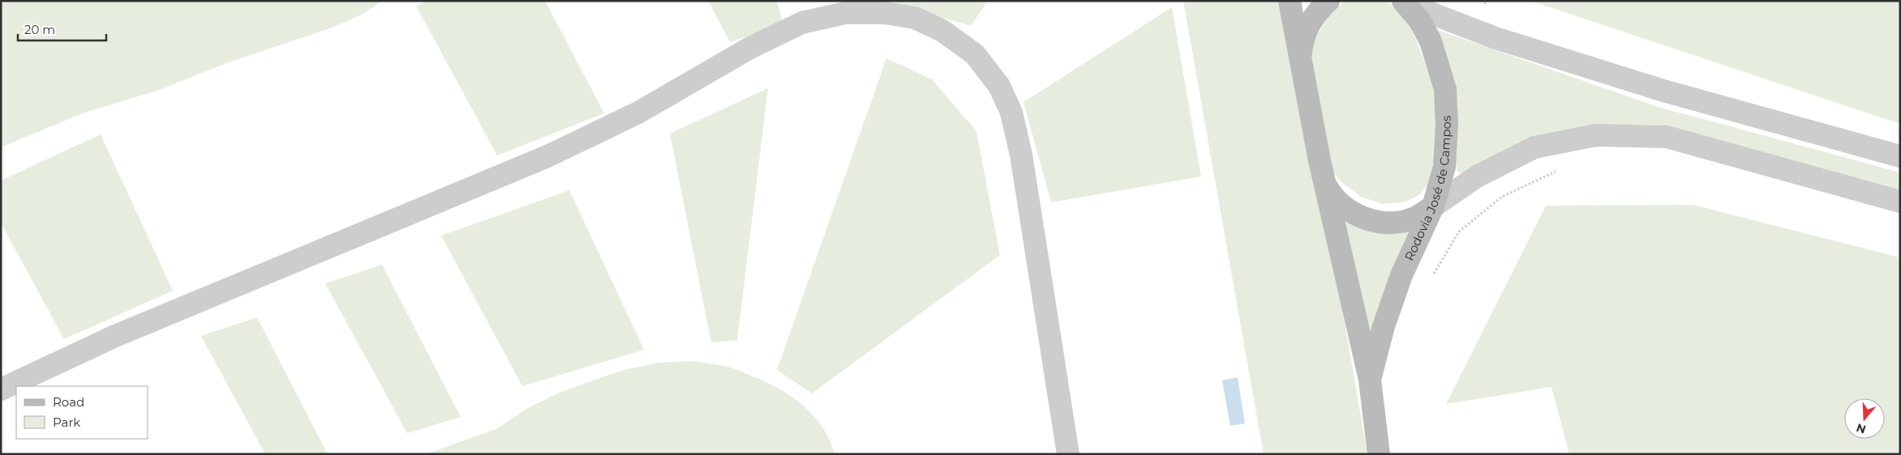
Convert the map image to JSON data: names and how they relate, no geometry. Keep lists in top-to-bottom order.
{
  "streets": {
    "main road": ["Rodovia José de Campos"]
  },
  "legend": ["Road", "Park"],
  "scale_bar": "20 m",
  "north": "bottom"
}
